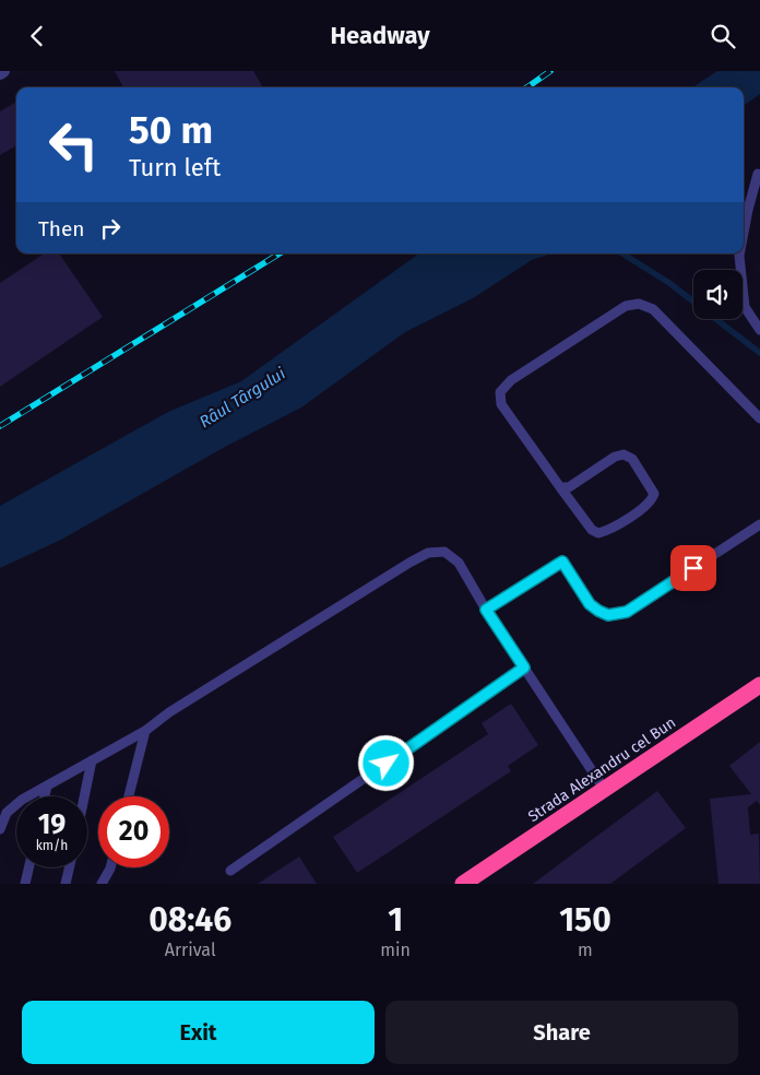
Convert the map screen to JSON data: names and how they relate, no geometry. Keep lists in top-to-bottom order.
{
  "streets": {
    "highway": ["Strada Alexandru cel Bun"]
  },
  "water": ["Râul Târgului"],
  "page": {
    "header": "Headway",
    "turn": ["50 m", "Turn left"],
    "then": "Then",
    "speed": "19 km/h",
    "limit": "20",
    "eta": [
      "08:46",
      "Arrival",
      "1",
      "min",
      "150",
      "m"
    ],
    "buttons": ["Exit", "Share"]
  }
}
